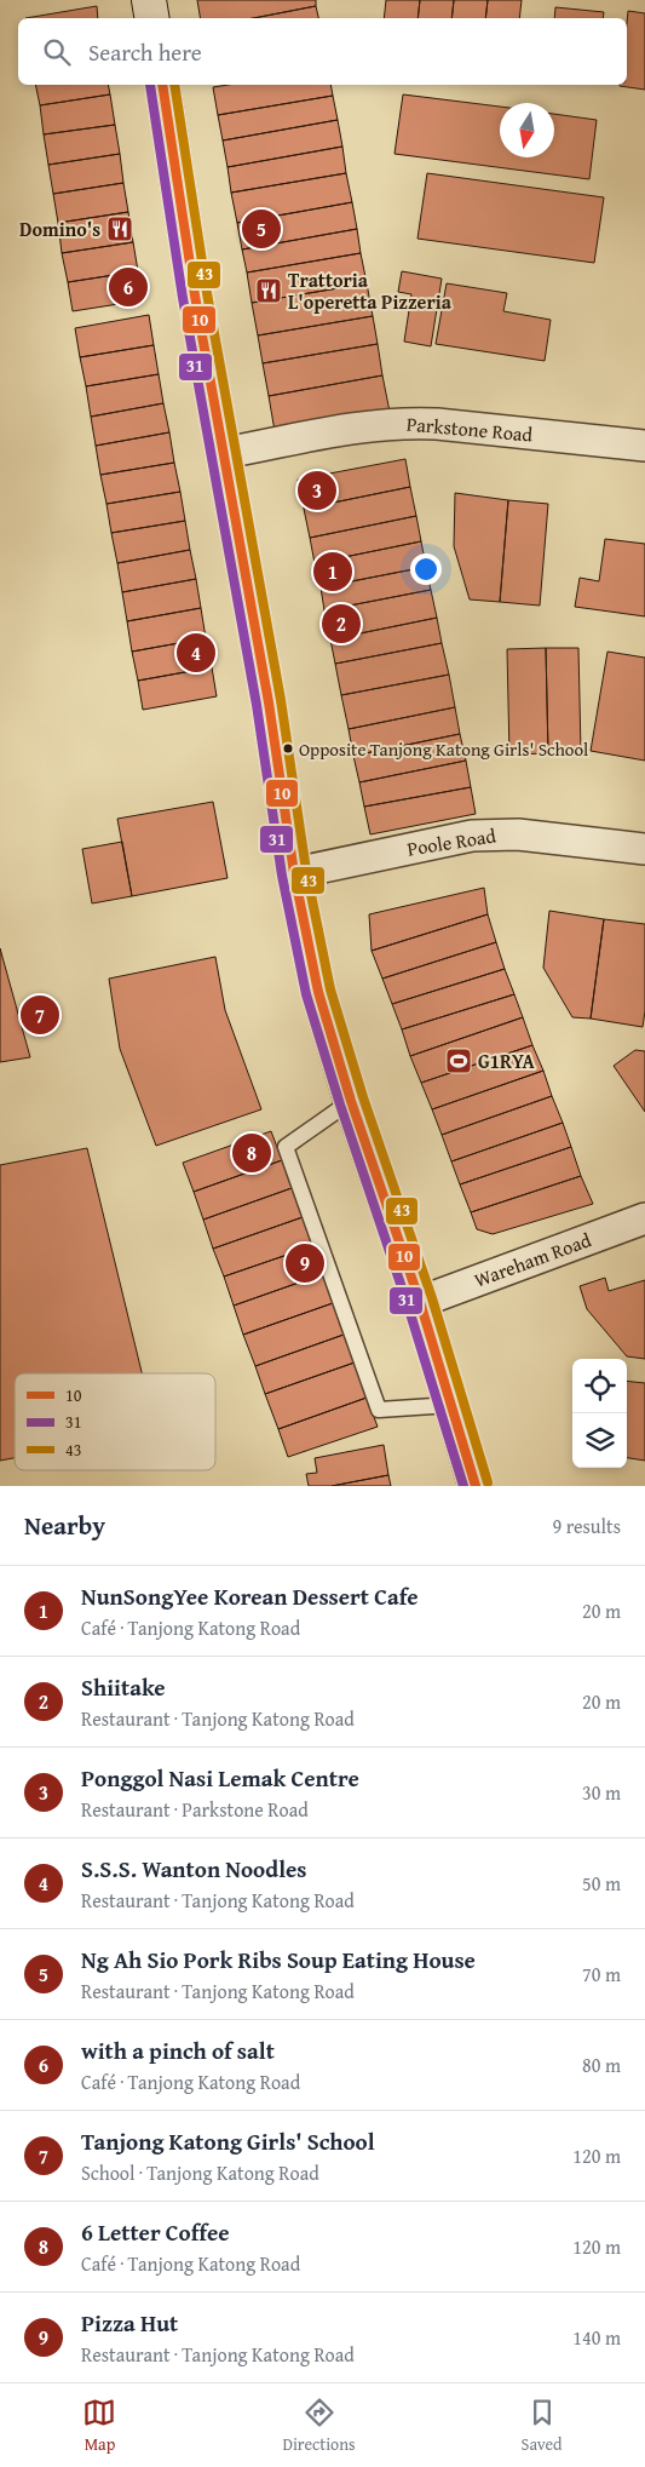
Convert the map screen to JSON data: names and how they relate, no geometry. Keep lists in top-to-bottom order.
{
  "streets": {
    "street": ["Parkstone Road", "Poole Road", "Wareham Road"]
  },
  "places": {
    "restaurant": ["Domino's", "Trattoria L'operetta Pizzeria"],
    "other": ["Opposite Tanjong Katong Girls' School"],
    "sports": ["G1RYA"]
  },
  "lines": ["transit line 10", "transit line 31", "transit line 43"],
  "legend": ["10", "31", "43"],
  "north": "bottom",
  "page": {
    "search": "Search here",
    "pins": [
      "5",
      "6",
      "3",
      "1",
      "2",
      "4",
      "7",
      "8",
      "9"
    ],
    "heading": ["Nearby", "9 results"],
    "list": [
      {
        "mark": "1",
        "name": "NunSongYee Korean Dessert Cafe",
        "note": "Café · Tanjong Katong Road",
        "value": "20 m"
      },
      {
        "mark": "2",
        "name": "Shiitake",
        "note": "Restaurant · Tanjong Katong Road",
        "value": "20 m"
      },
      {
        "mark": "3",
        "name": "Ponggol Nasi Lemak Centre",
        "note": "Restaurant · Parkstone Road",
        "value": "30 m"
      },
      {
        "mark": "4",
        "name": "S.S.S. Wanton Noodles",
        "note": "Restaurant · Tanjong Katong Road",
        "value": "50 m"
      },
      {
        "mark": "5",
        "name": "Ng Ah Sio Pork Ribs Soup Eating House",
        "note": "Restaurant · Tanjong Katong Road",
        "value": "70 m"
      },
      {
        "mark": "6",
        "name": "with a pinch of salt",
        "note": "Café · Tanjong Katong Road",
        "value": "80 m"
      },
      {
        "mark": "7",
        "name": "Tanjong Katong Girls' School",
        "note": "School · Tanjong Katong Road",
        "value": "120 m"
      },
      {
        "mark": "8",
        "name": "6 Letter Coffee",
        "note": "Café · Tanjong Katong Road",
        "value": "120 m"
      },
      {
        "mark": "9",
        "name": "Pizza Hut",
        "note": "Restaurant · Tanjong Katong Road",
        "value": "140 m"
      }
    ],
    "nav": ["Map", "Directions", "Saved"]
  }
}
